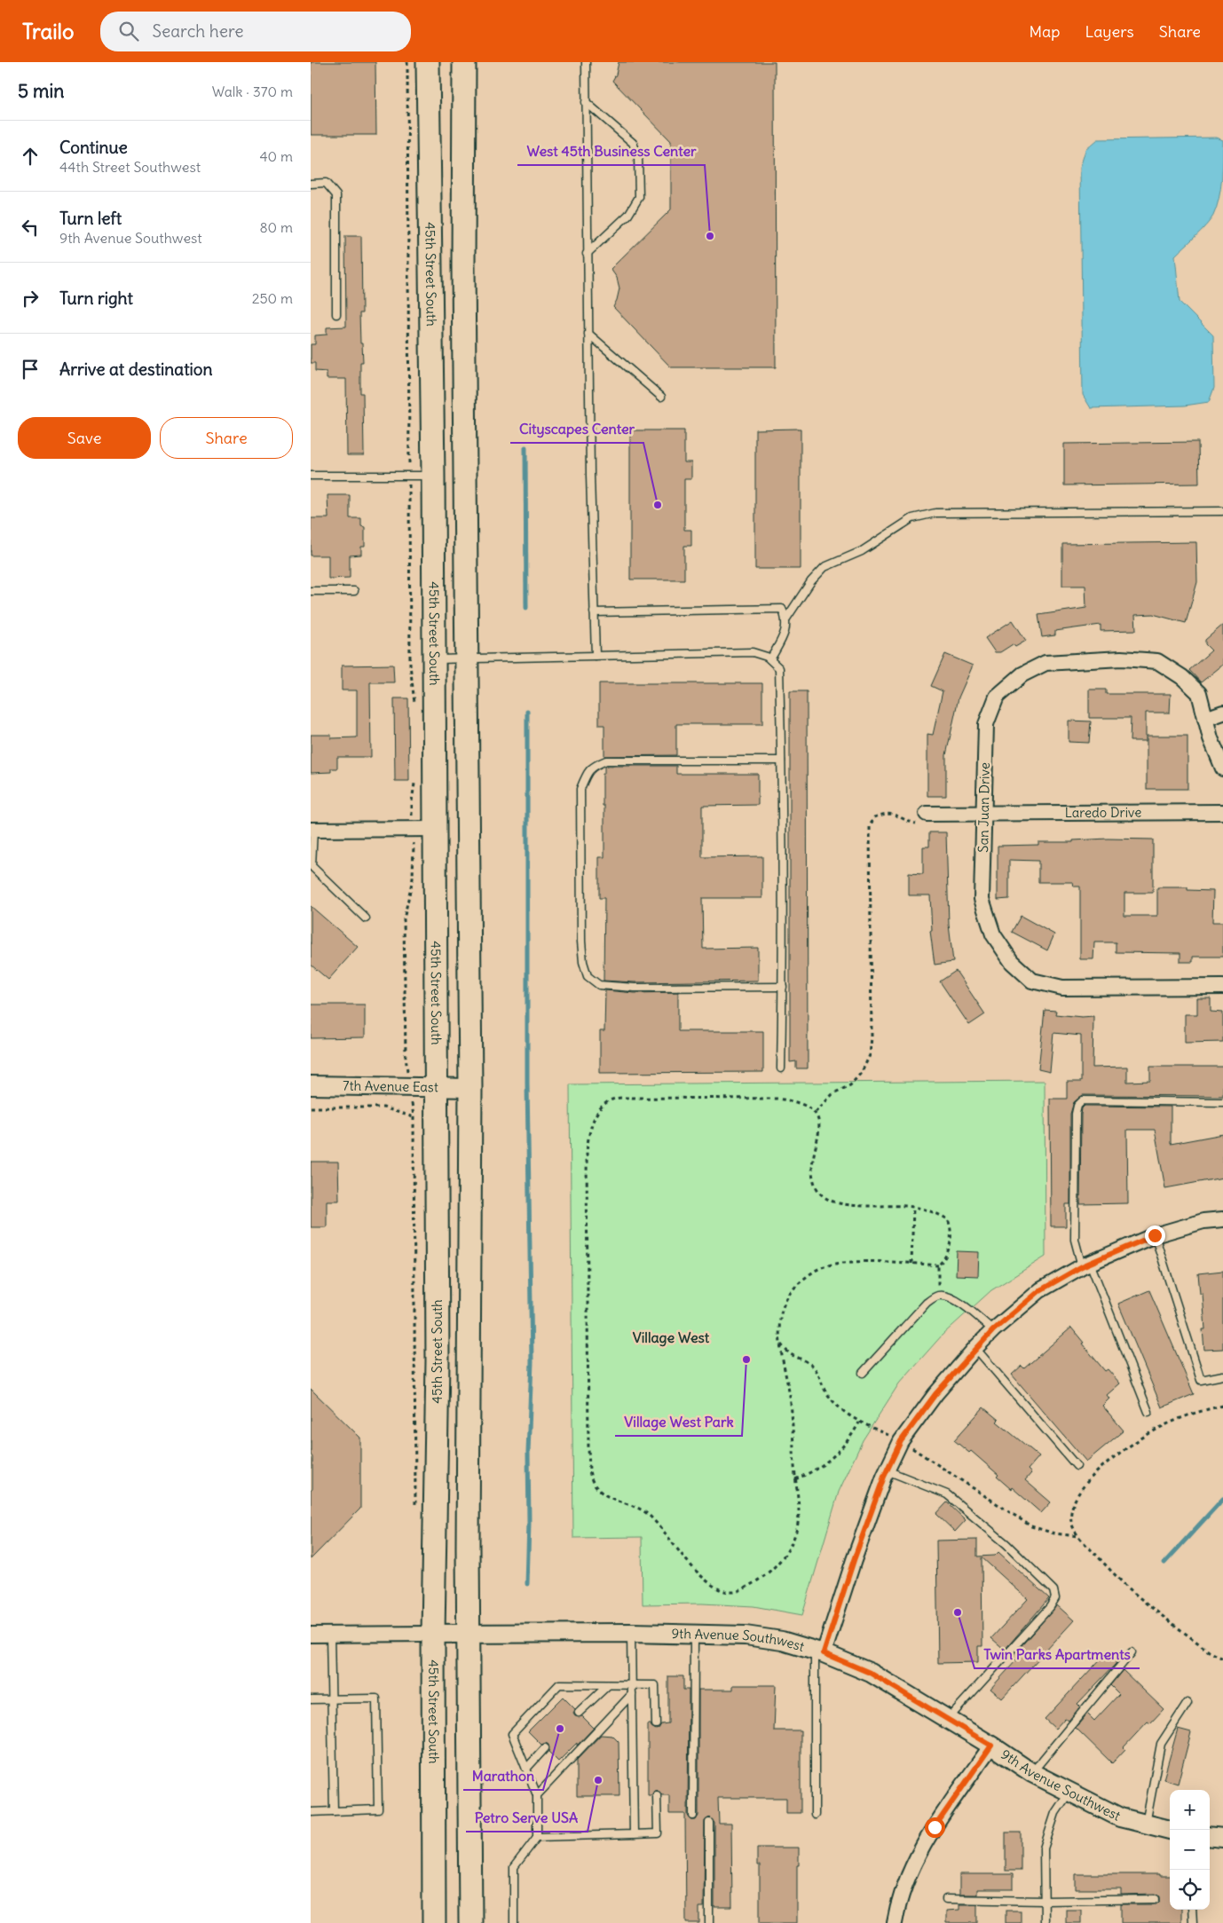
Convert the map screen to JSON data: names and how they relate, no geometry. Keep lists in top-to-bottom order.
{
  "streets": {
    "main road": ["45th Street South"],
    "street": [
      "San Juan Drive",
      "Laredo Drive",
      "7th Avenue East",
      "9th Avenue Southwest"
    ]
  },
  "crossings": [
    ["45th Street South", "7th Avenue East"],
    ["45th Street South", "9th Avenue Southwest"],
    ["San Juan Drive", "Laredo Drive"]
  ],
  "districts": ["Village West"],
  "places": [
    "West 45th Business Center",
    "Cityscapes Center",
    "Village West Park",
    "Twin Parks Apartments",
    "Marathon",
    "Petro Serve USA"
  ],
  "page": {
    "header": "Trailo",
    "search": "Search here",
    "nav": ["Map", "Layers", "Share"],
    "heading": ["5 min", "Walk · 370 m"],
    "list": [
      ["Continue", "44th Street Southwest", "40 m"],
      ["Turn left", "9th Avenue Southwest", "80 m"],
      ["Turn right", "250 m"],
      "Arrive at destination"
    ],
    "buttons": ["Save", "Share"],
    "map_buttons": ["+", "−"]
  }
}
